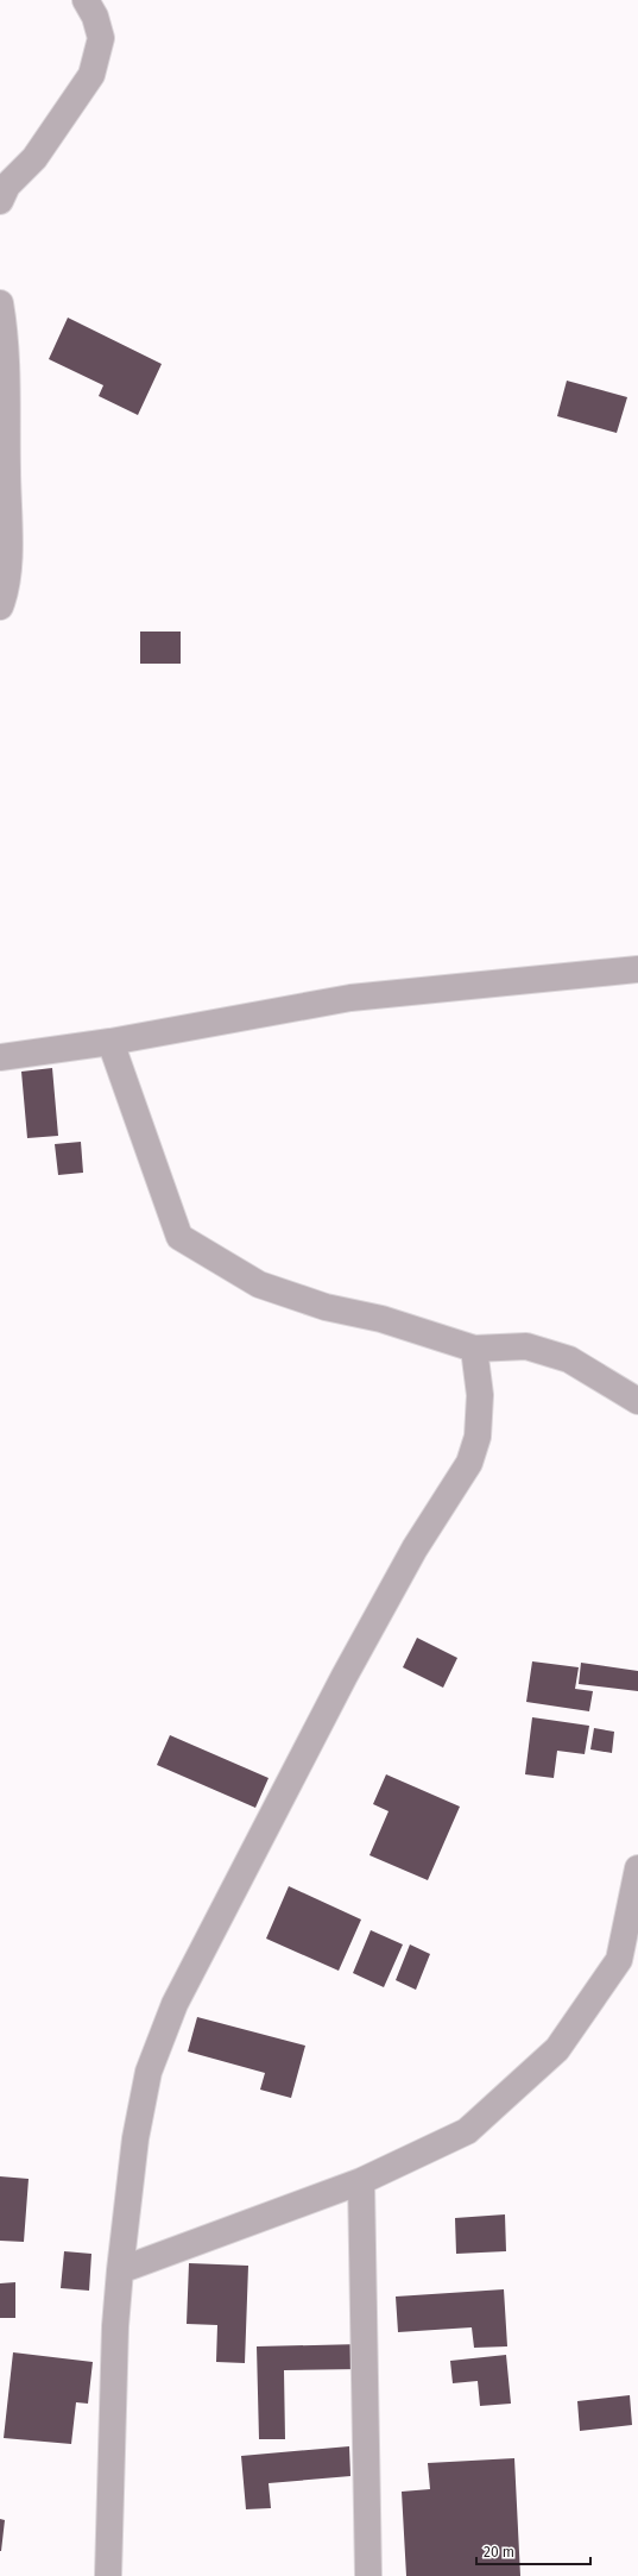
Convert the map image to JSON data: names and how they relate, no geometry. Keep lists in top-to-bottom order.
{
  "scale_bar": "20 m"
}
